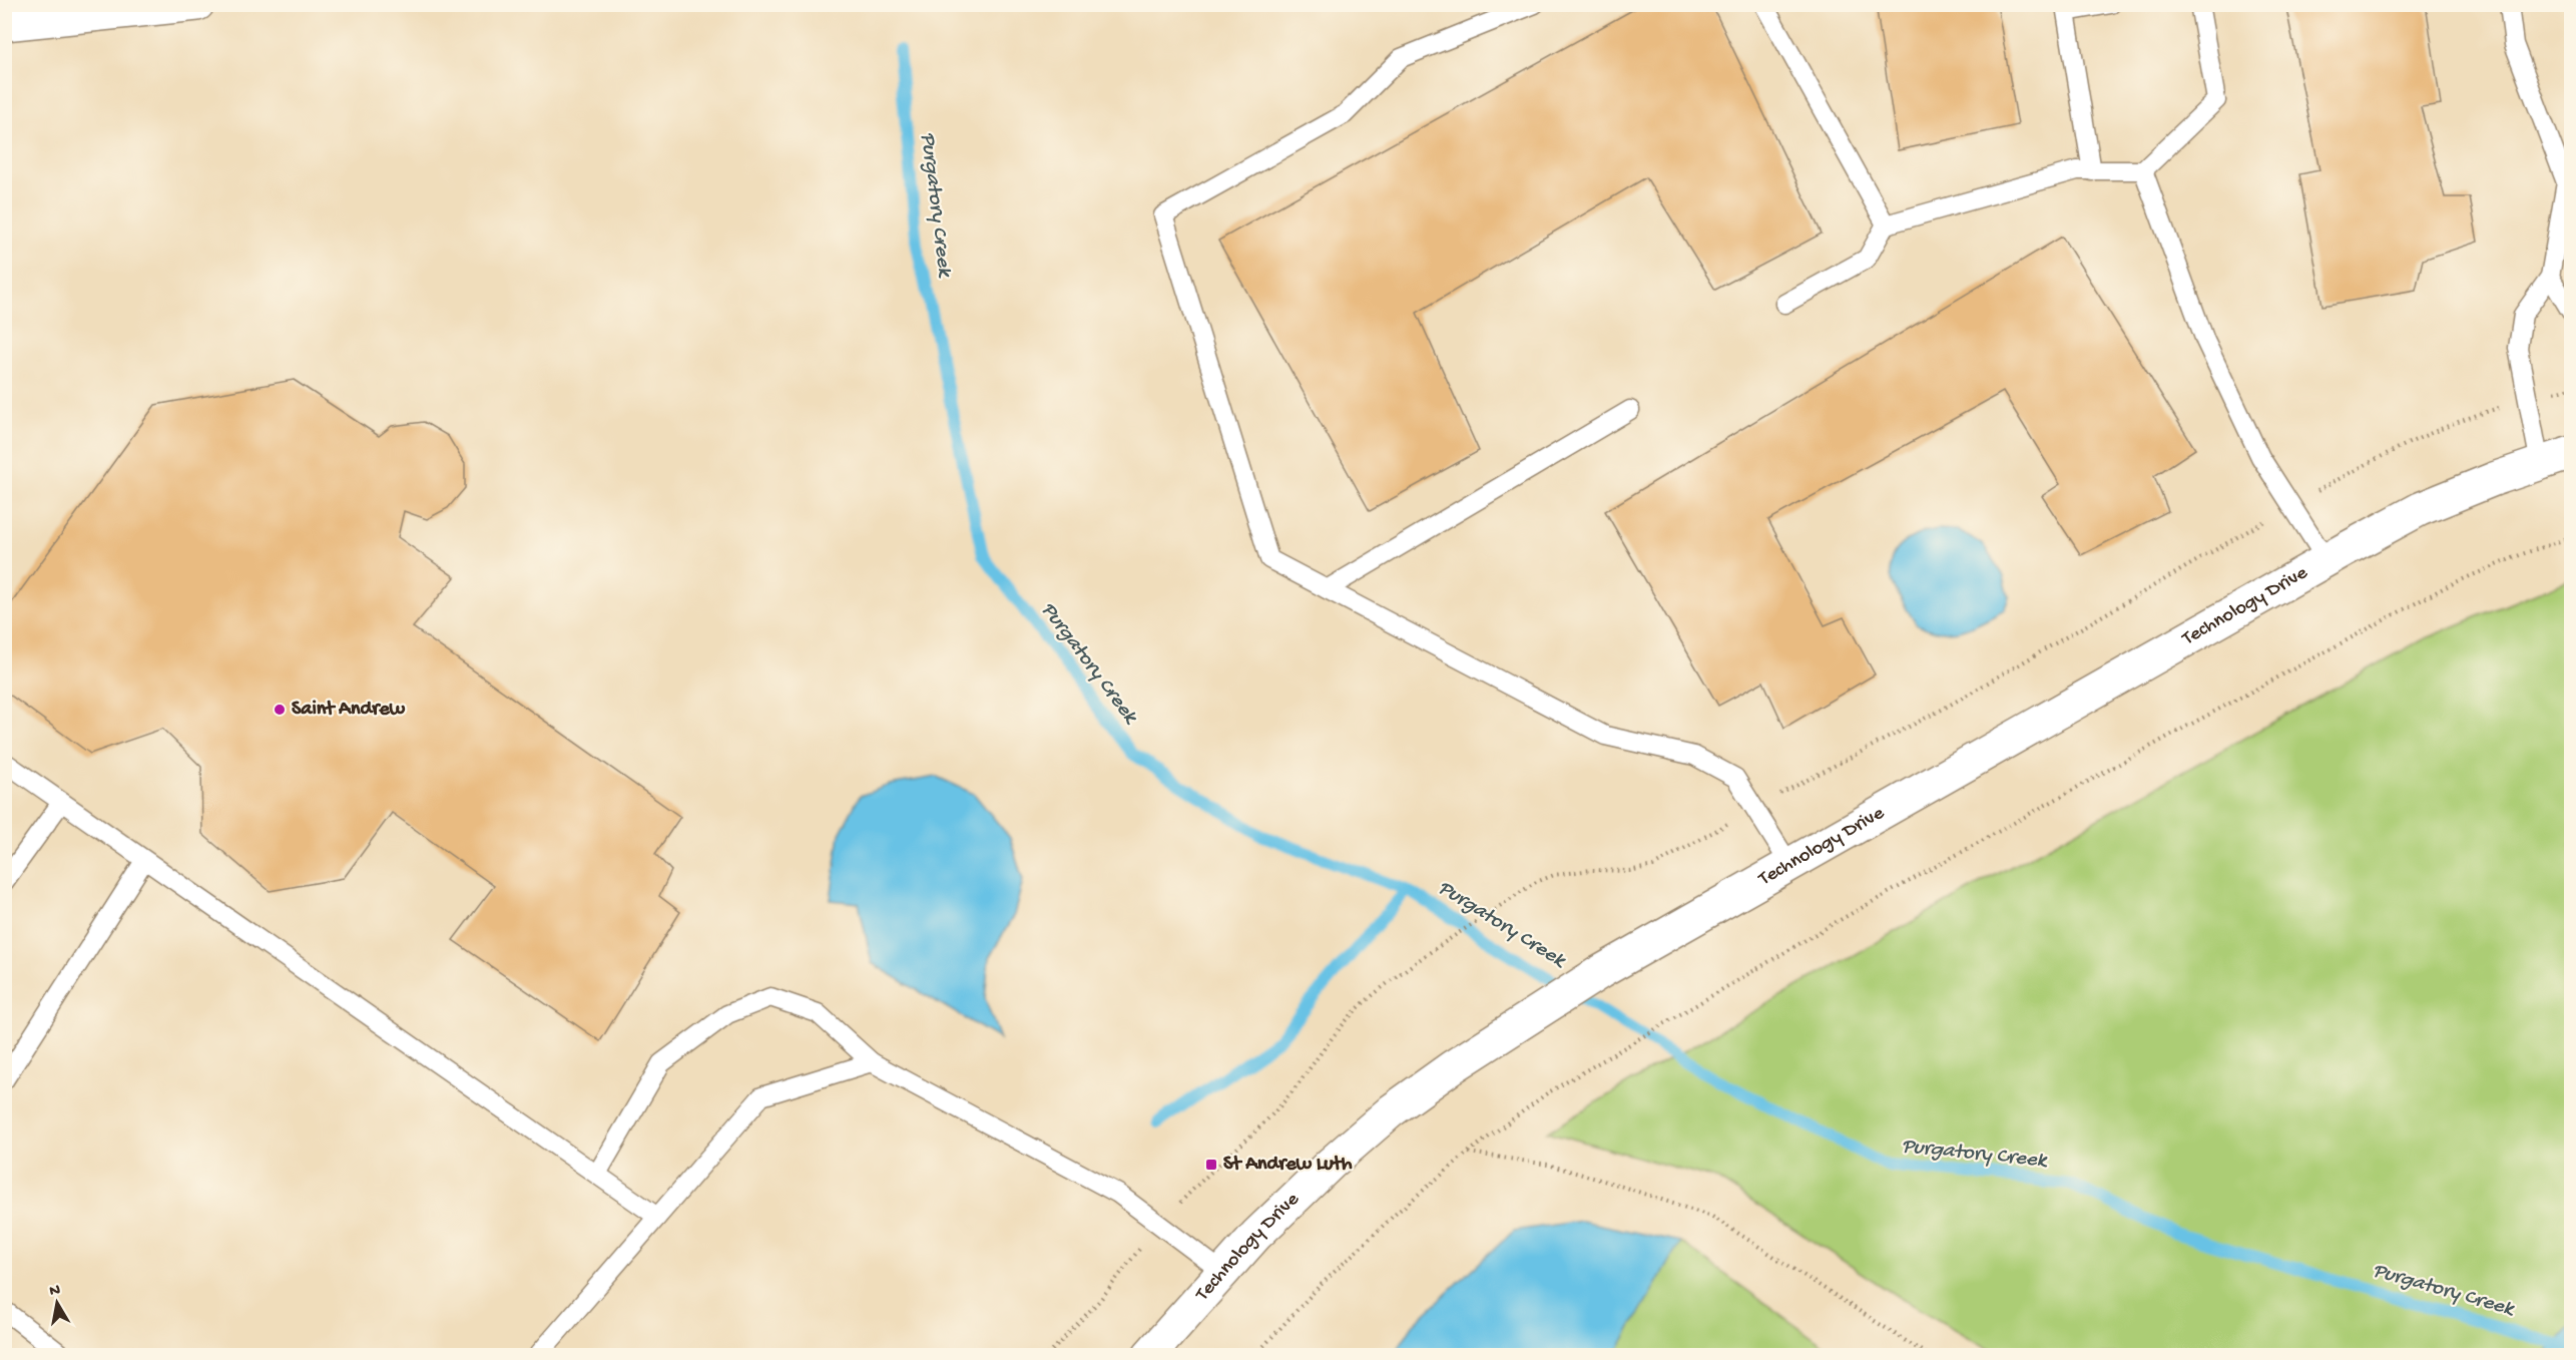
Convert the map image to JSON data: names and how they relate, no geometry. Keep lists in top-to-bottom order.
{
  "streets": {
    "main road": ["Technology Drive"]
  },
  "water": ["Purgatory Creek"],
  "places": {
    "other": ["Saint Andrew"],
    "transit": ["St Andrew Luth"]
  },
  "north": "top"
}
